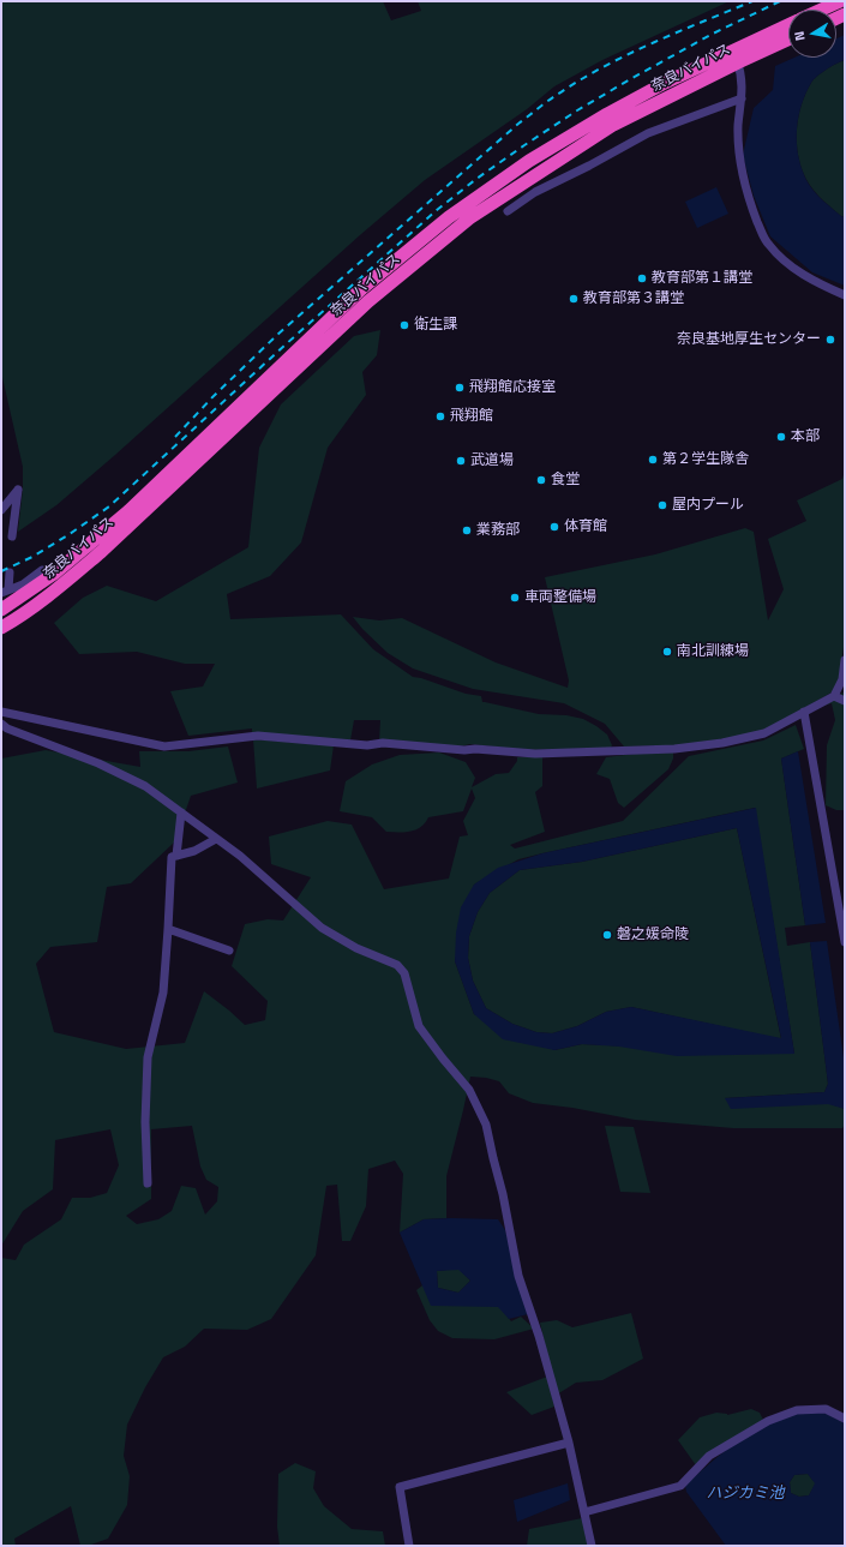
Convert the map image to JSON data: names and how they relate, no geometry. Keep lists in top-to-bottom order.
{
  "streets": {
    "highway": ["奈良バイパス"]
  },
  "water": ["ハジカミ池"],
  "places": [
    "教育部第１講堂",
    "教育部第３講堂",
    "衛生課",
    "奈良基地厚生センター",
    "飛翔館応接室",
    "飛翔館",
    "本部",
    "第２学生隊舎",
    "武道場",
    "食堂",
    "屋内プール",
    "体育館",
    "業務部",
    "車両整備場",
    "南北訓練場",
    "磐之媛命陵"
  ],
  "north": "left"
}
